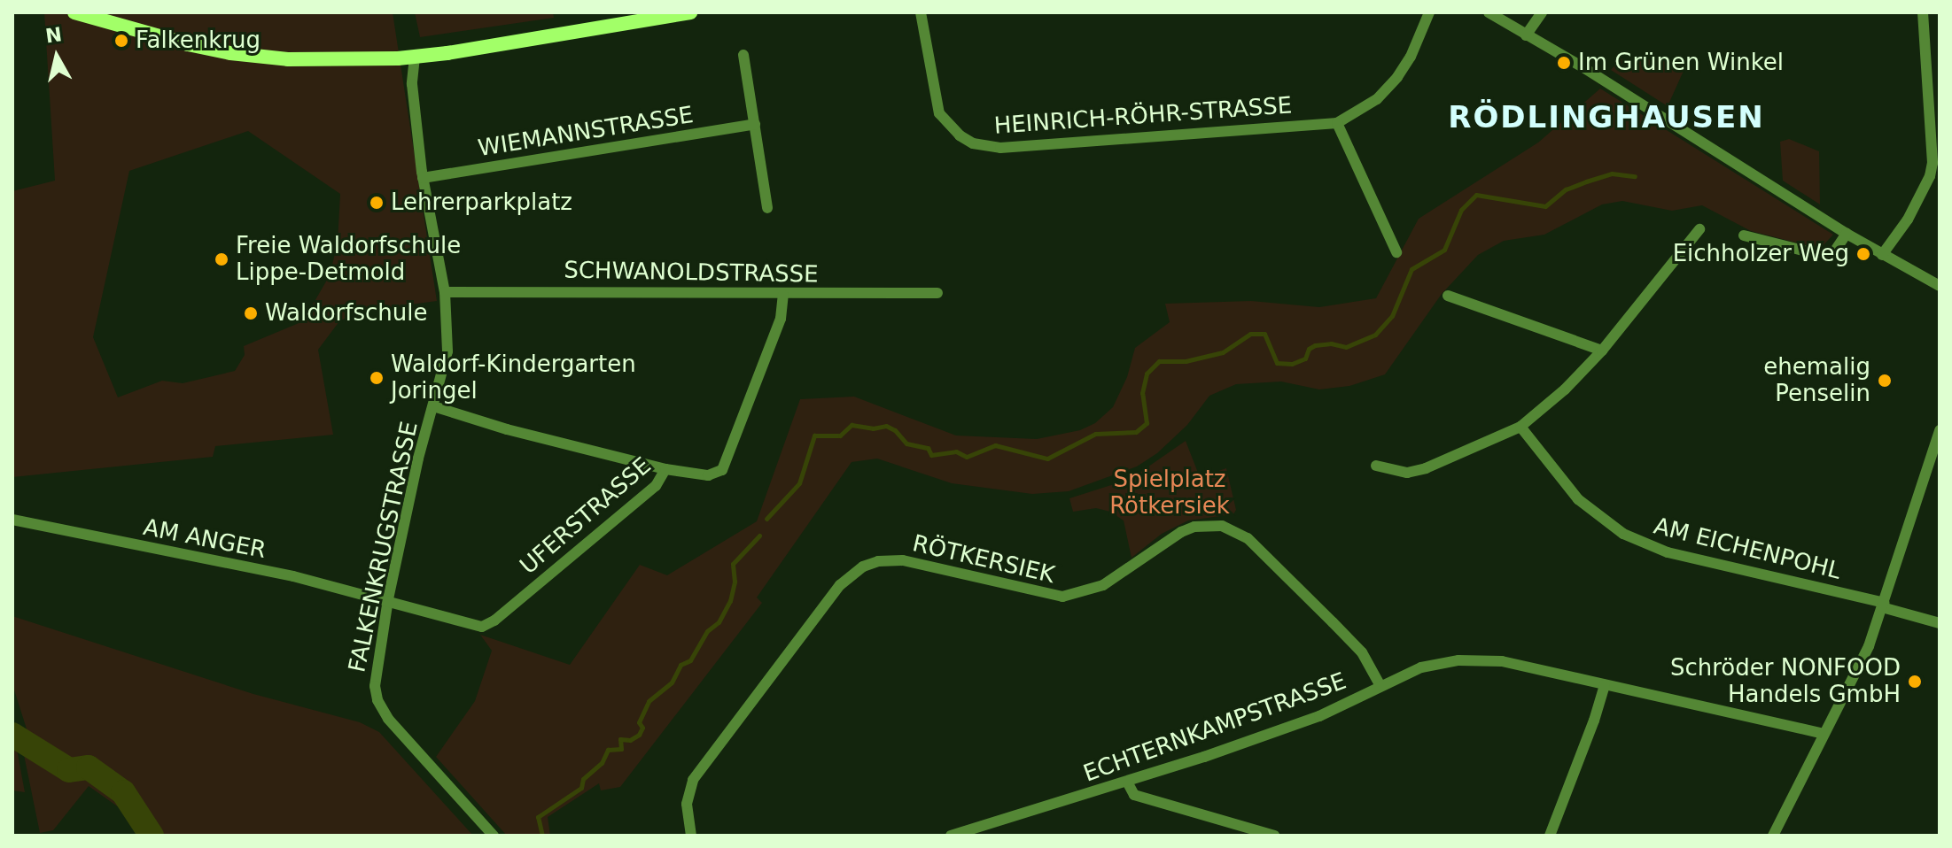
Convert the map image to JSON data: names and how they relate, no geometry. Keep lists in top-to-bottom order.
{
  "streets": {
    "street": [
      "HEINRICH-RÖHR-STRASSE",
      "WIEMANNSTRASSE",
      "SCHWANOLDSTRASSE",
      "UFERSTRASSE",
      "AM ANGER",
      "FALKENKRUGSTRASSE",
      "AM EICHENPOHL",
      "RÖTKERSIEK",
      "ECHTERNKAMPSTRASSE"
    ]
  },
  "crossings": [
    ["WIEMANNSTRASSE", "FALKENKRUGSTRASSE"],
    ["SCHWANOLDSTRASSE", "UFERSTRASSE"],
    ["SCHWANOLDSTRASSE", "FALKENKRUGSTRASSE"],
    ["UFERSTRASSE", "AM ANGER"],
    ["UFERSTRASSE", "FALKENKRUGSTRASSE"],
    ["AM ANGER", "FALKENKRUGSTRASSE"],
    ["RÖTKERSIEK", "ECHTERNKAMPSTRASSE"]
  ],
  "districts": ["RÖDLINGHAUSEN"],
  "parks": ["Spielplatz Rötkersiek"],
  "places": [
    "Falkenkrug",
    "Im Grünen Winkel",
    "Lehrerparkplatz",
    "Eichholzer Weg",
    "Freie Waldorfschule Lippe-Detmold",
    "Waldorfschule",
    "Waldorf-Kindergarten Joringel",
    "ehemalig Penselin",
    "Schröder NONFOOD Handels GmbH"
  ],
  "north": "top"
}
